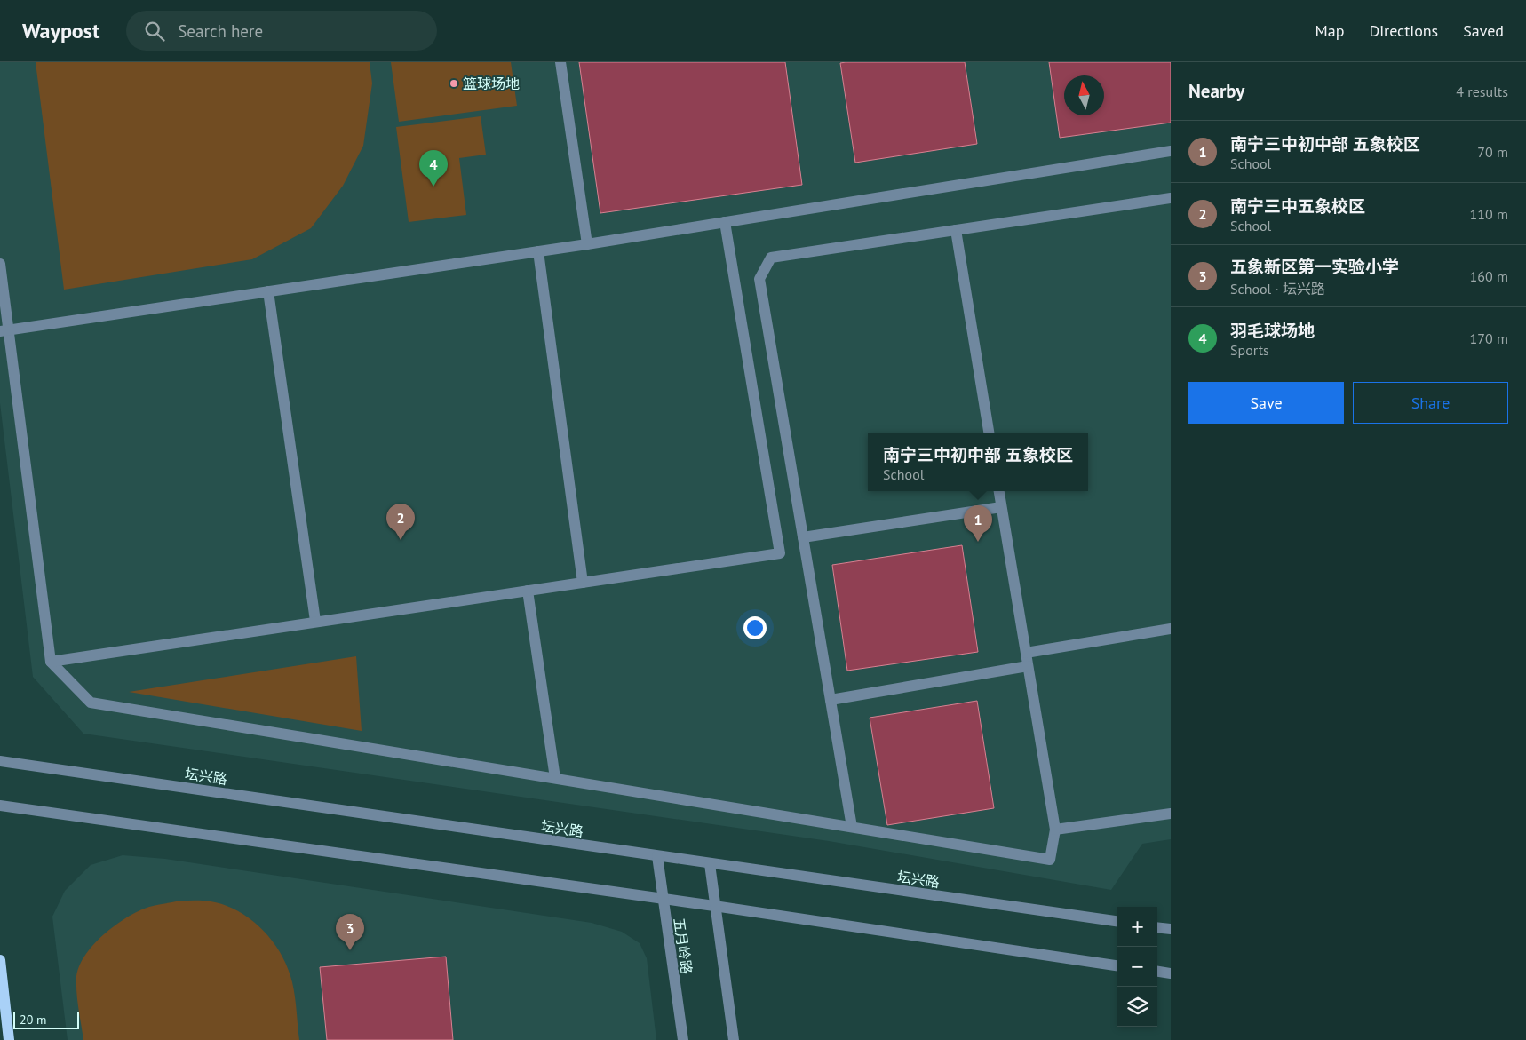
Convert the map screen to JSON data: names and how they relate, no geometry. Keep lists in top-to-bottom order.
{
  "streets": {
    "street": ["坛兴路", "五月岭路"]
  },
  "crossings": [
    ["坛兴路", "五月岭路"]
  ],
  "places": ["篮球场地"],
  "scale_bar": "20 m",
  "north": "top",
  "page": {
    "header": "Waypost",
    "search": "Search here",
    "nav": ["Map", "Directions", "Saved"],
    "heading": ["Nearby", "4 results"],
    "list": [
      {
        "mark": "1",
        "name": "南宁三中初中部 五象校区",
        "note": "School",
        "value": "70 m"
      },
      {
        "mark": "2",
        "name": "南宁三中五象校区",
        "note": "School",
        "value": "110 m"
      },
      {
        "mark": "3",
        "name": "五象新区第一实验小学",
        "note": "School · 坛兴路",
        "value": "160 m"
      },
      {
        "mark": "4",
        "name": "羽毛球场地",
        "note": "Sports",
        "value": "170 m"
      }
    ],
    "pins": [
      "4",
      "2",
      "1",
      "3"
    ],
    "buttons": ["Save", "Share"],
    "popup": ["南宁三中初中部 五象校区", "School"],
    "map_buttons": ["+", "−"],
    "scale": "20 m"
  }
}
